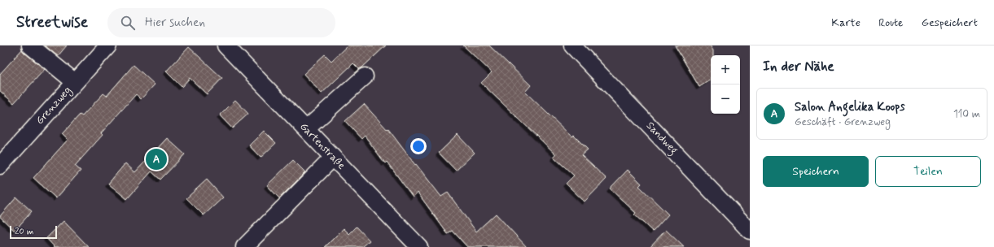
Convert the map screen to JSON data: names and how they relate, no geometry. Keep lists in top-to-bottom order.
{
  "streets": {
    "street": ["Grenzweg", "Sandweg", "Gartenstraße"]
  },
  "scale_bar": "20 m",
  "page": {
    "header": "Streetwise",
    "search": "Hier suchen",
    "nav": ["Karte", "Route", "Gespeichert"],
    "heading": "In der Nähe",
    "map_buttons": ["+", "−"],
    "list": [
      {
        "mark": "A",
        "name": "Salon Angelika Koops",
        "note": "Geschäft · Grenzweg",
        "value": "110 m"
      }
    ],
    "buttons": ["Speichern", "Teilen"],
    "pins": "A",
    "scale": "20 m"
  }
}
